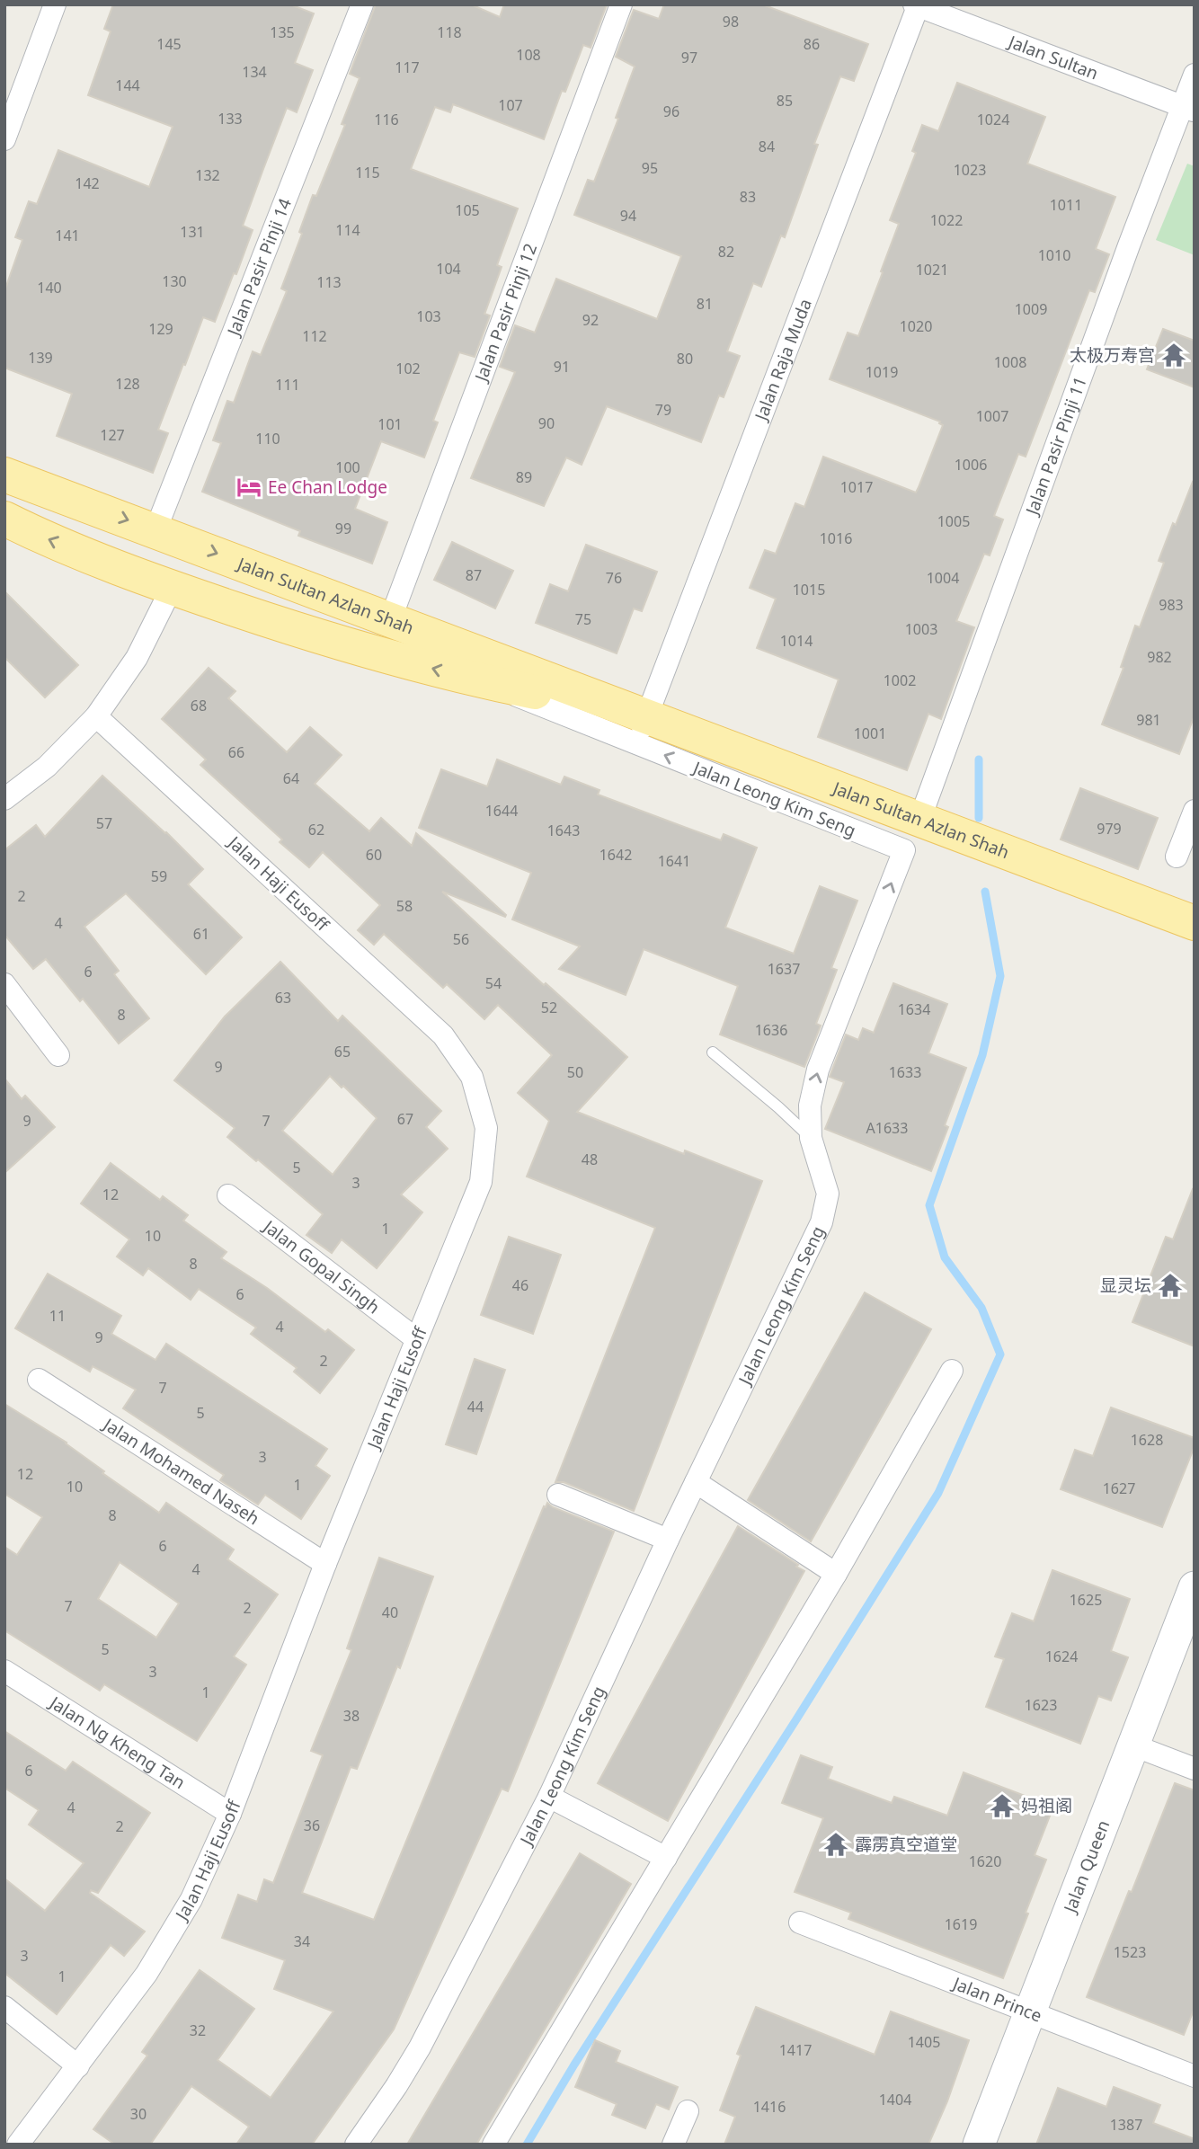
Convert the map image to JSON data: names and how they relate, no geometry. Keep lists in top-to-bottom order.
{
  "streets": {
    "main road": ["Jalan Sultan Azlan Shah", "Jalan Queen"],
    "street": [
      "Jalan Sultan",
      "Jalan Pasir Pinji 14",
      "Jalan Pasir Pinji 12",
      "Jalan Raja Muda",
      "Jalan Pasir Pinji 11",
      "Jalan Leong Kim Seng",
      "Jalan Haji Eusoff",
      "Jalan Gopal Singh",
      "Jalan Mohamed Naseh",
      "Jalan Ng Kheng Tan",
      "Jalan Prince"
    ]
  },
  "crossings": [
    ["Jalan Sultan", "Jalan Raja Muda"],
    ["Jalan Sultan", "Jalan Pasir Pinji 11"],
    ["Jalan Pasir Pinji 14", "Jalan Sultan Azlan Shah"],
    ["Jalan Pasir Pinji 12", "Jalan Sultan Azlan Shah"],
    ["Jalan Raja Muda", "Jalan Sultan Azlan Shah"],
    ["Jalan Raja Muda", "Jalan Leong Kim Seng"],
    ["Jalan Pasir Pinji 11", "Jalan Sultan Azlan Shah"],
    ["Jalan Sultan Azlan Shah", "Jalan Leong Kim Seng"],
    ["Jalan Haji Eusoff", "Jalan Gopal Singh"],
    ["Jalan Haji Eusoff", "Jalan Mohamed Naseh"],
    ["Jalan Haji Eusoff", "Jalan Ng Kheng Tan"],
    ["Jalan Queen", "Jalan Prince"]
  ],
  "places": {
    "temple": [
      "太极万寿宫",
      "显灵坛",
      "妈祖阁",
      "霹雳真空道堂"
    ],
    "hotel": ["Ee Chan Lodge"]
  },
  "house_numbers": [
    "98",
    "135",
    "118",
    "145",
    "86",
    "108",
    "97",
    "117",
    "134",
    "144",
    "85",
    "107",
    "96",
    "133",
    "116",
    "1024",
    "84",
    "95",
    "1023",
    "115",
    "132",
    "142",
    "83",
    "1011",
    "105",
    "94",
    "1022",
    "114",
    "131",
    "141",
    "82",
    "1010",
    "104",
    "1021",
    "130",
    "113",
    "140",
    "81",
    "1009",
    "103",
    "92",
    "1020",
    "129",
    "112",
    "139",
    "80",
    "1008",
    "91",
    "102",
    "1019",
    "128",
    "111",
    "79",
    "1007",
    "90",
    "101",
    "127",
    "110",
    "1006",
    "100",
    "89",
    "1017",
    "1005",
    "99",
    "1016",
    "87",
    "76",
    "1004",
    "1015",
    "983",
    "75",
    "1003",
    "1014",
    "982",
    "1002",
    "68",
    "981",
    "1001",
    "66",
    "64",
    "1644",
    "57",
    "979",
    "62",
    "1643",
    "60",
    "1642",
    "1641",
    "59",
    "2",
    "58",
    "4",
    "61",
    "56",
    "1637",
    "6",
    "54",
    "63",
    "52",
    "1634",
    "8",
    "1636",
    "65",
    "9",
    "50",
    "1633",
    "67",
    "9",
    "7",
    "A1633",
    "48",
    "5",
    "3",
    "12",
    "1",
    "10",
    "8",
    "46",
    "6",
    "11",
    "4",
    "9",
    "2",
    "7",
    "44",
    "5",
    "1628",
    "3",
    "12",
    "1",
    "10",
    "1627",
    "8",
    "6",
    "4",
    "1625",
    "7",
    "2",
    "40",
    "5",
    "1624",
    "3",
    "1",
    "1623",
    "38",
    "6",
    "4",
    "36",
    "2",
    "1620",
    "1619",
    "34",
    "1523",
    "3",
    "1",
    "32",
    "1405",
    "1417",
    "1404",
    "1416",
    "30",
    "1387"
  ]
}
